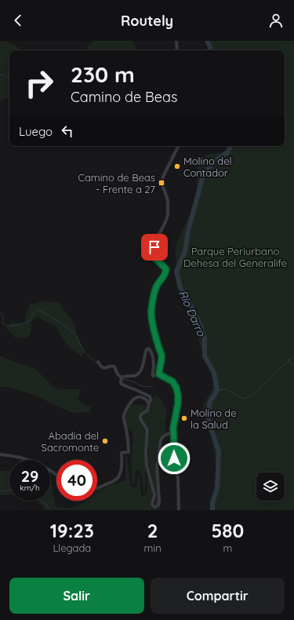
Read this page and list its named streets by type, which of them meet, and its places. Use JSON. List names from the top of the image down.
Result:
{
  "water": ["Río Darro"],
  "parks": ["Parque Periurbano Dehesa del Generalife"],
  "places": {
    "other": ["Molino del Contador", "Molino de la Salud", "Abadía del Sacromonte"],
    "transit": ["Camino de Beas - Frente a 27"]
  },
  "page": {
    "header": "Routely",
    "turn": ["230 m", "Camino de Beas"],
    "then": "Luego",
    "speed": "29 km/h",
    "limit": "40",
    "eta": [
      "19:23",
      "Llegada",
      "2",
      "min",
      "580",
      "m"
    ],
    "buttons": ["Salir", "Compartir"]
  }
}
